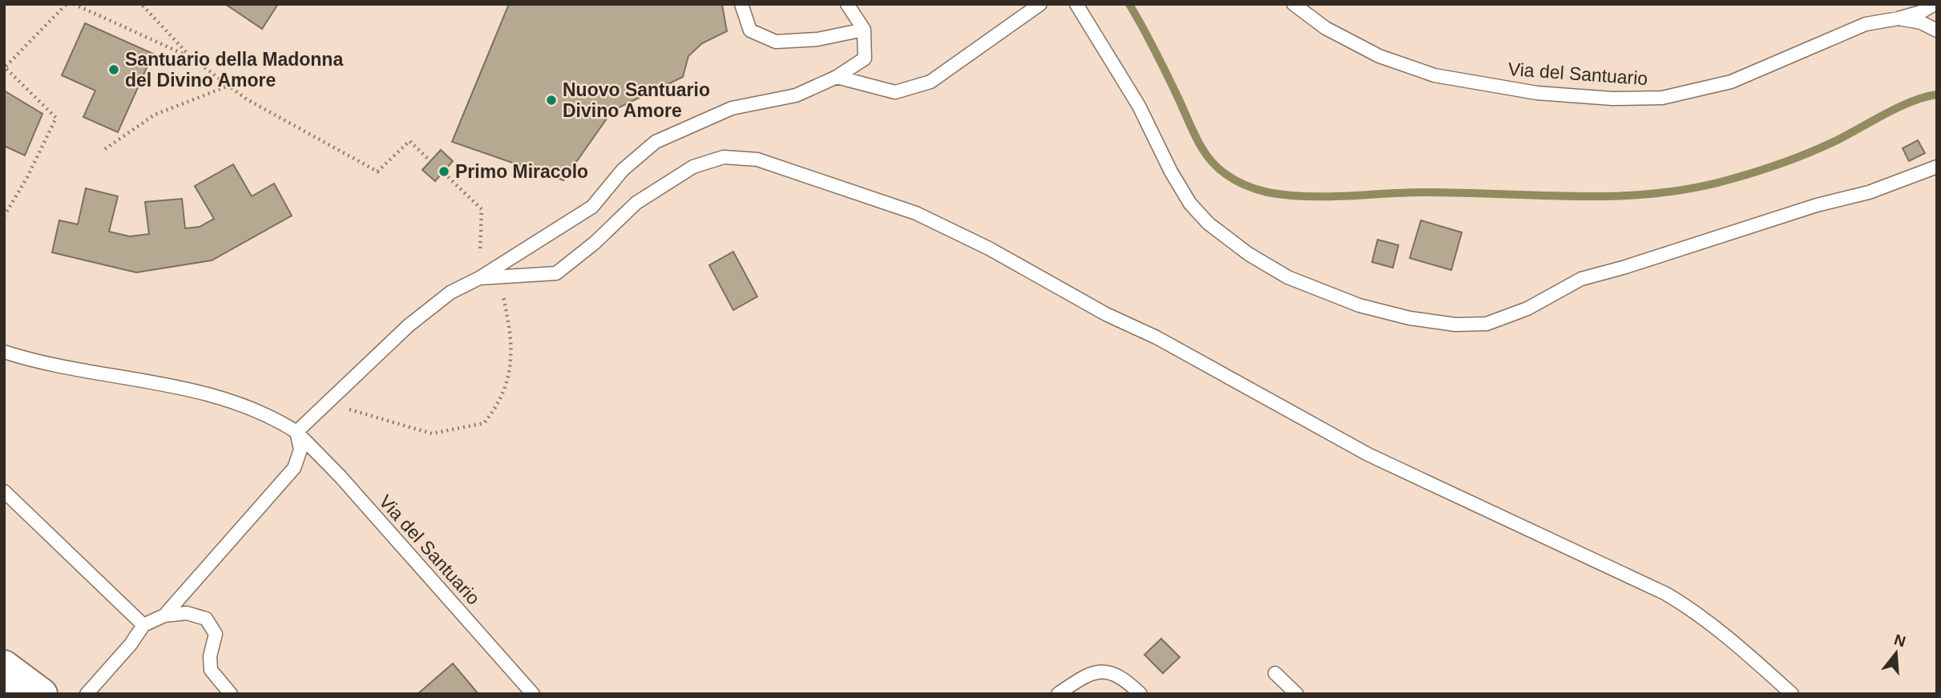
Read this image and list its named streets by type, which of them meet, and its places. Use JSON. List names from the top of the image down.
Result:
{
  "streets": {
    "lane": ["Via del Santuario"]
  },
  "places": ["Santuario della Madonna del Divino Amore", "Nuovo Santuario Divino Amore", "Primo Miracolo"],
  "north": "top"
}
